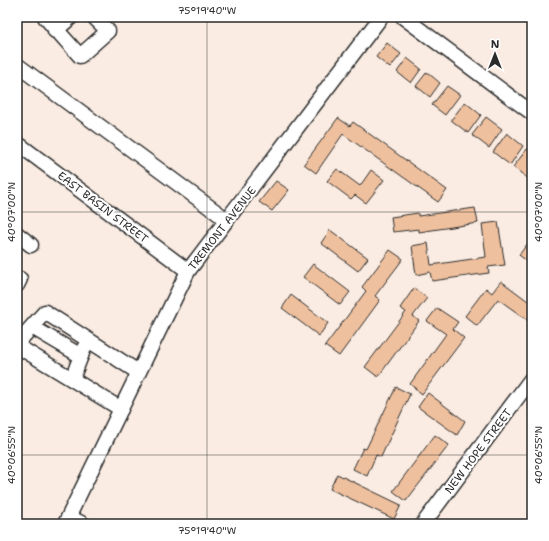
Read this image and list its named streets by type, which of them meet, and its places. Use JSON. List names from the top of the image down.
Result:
{
  "streets": {
    "street": ["EAST BASIN STREET", "TREMONT AVENUE", "NEW HOPE STREET"]
  },
  "crossings": [
    ["EAST BASIN STREET", "TREMONT AVENUE"]
  ],
  "north": "top",
  "coordinates": ["75°19'40\"W", "40°07'00\"N", "40°06'55\"N"]
}
